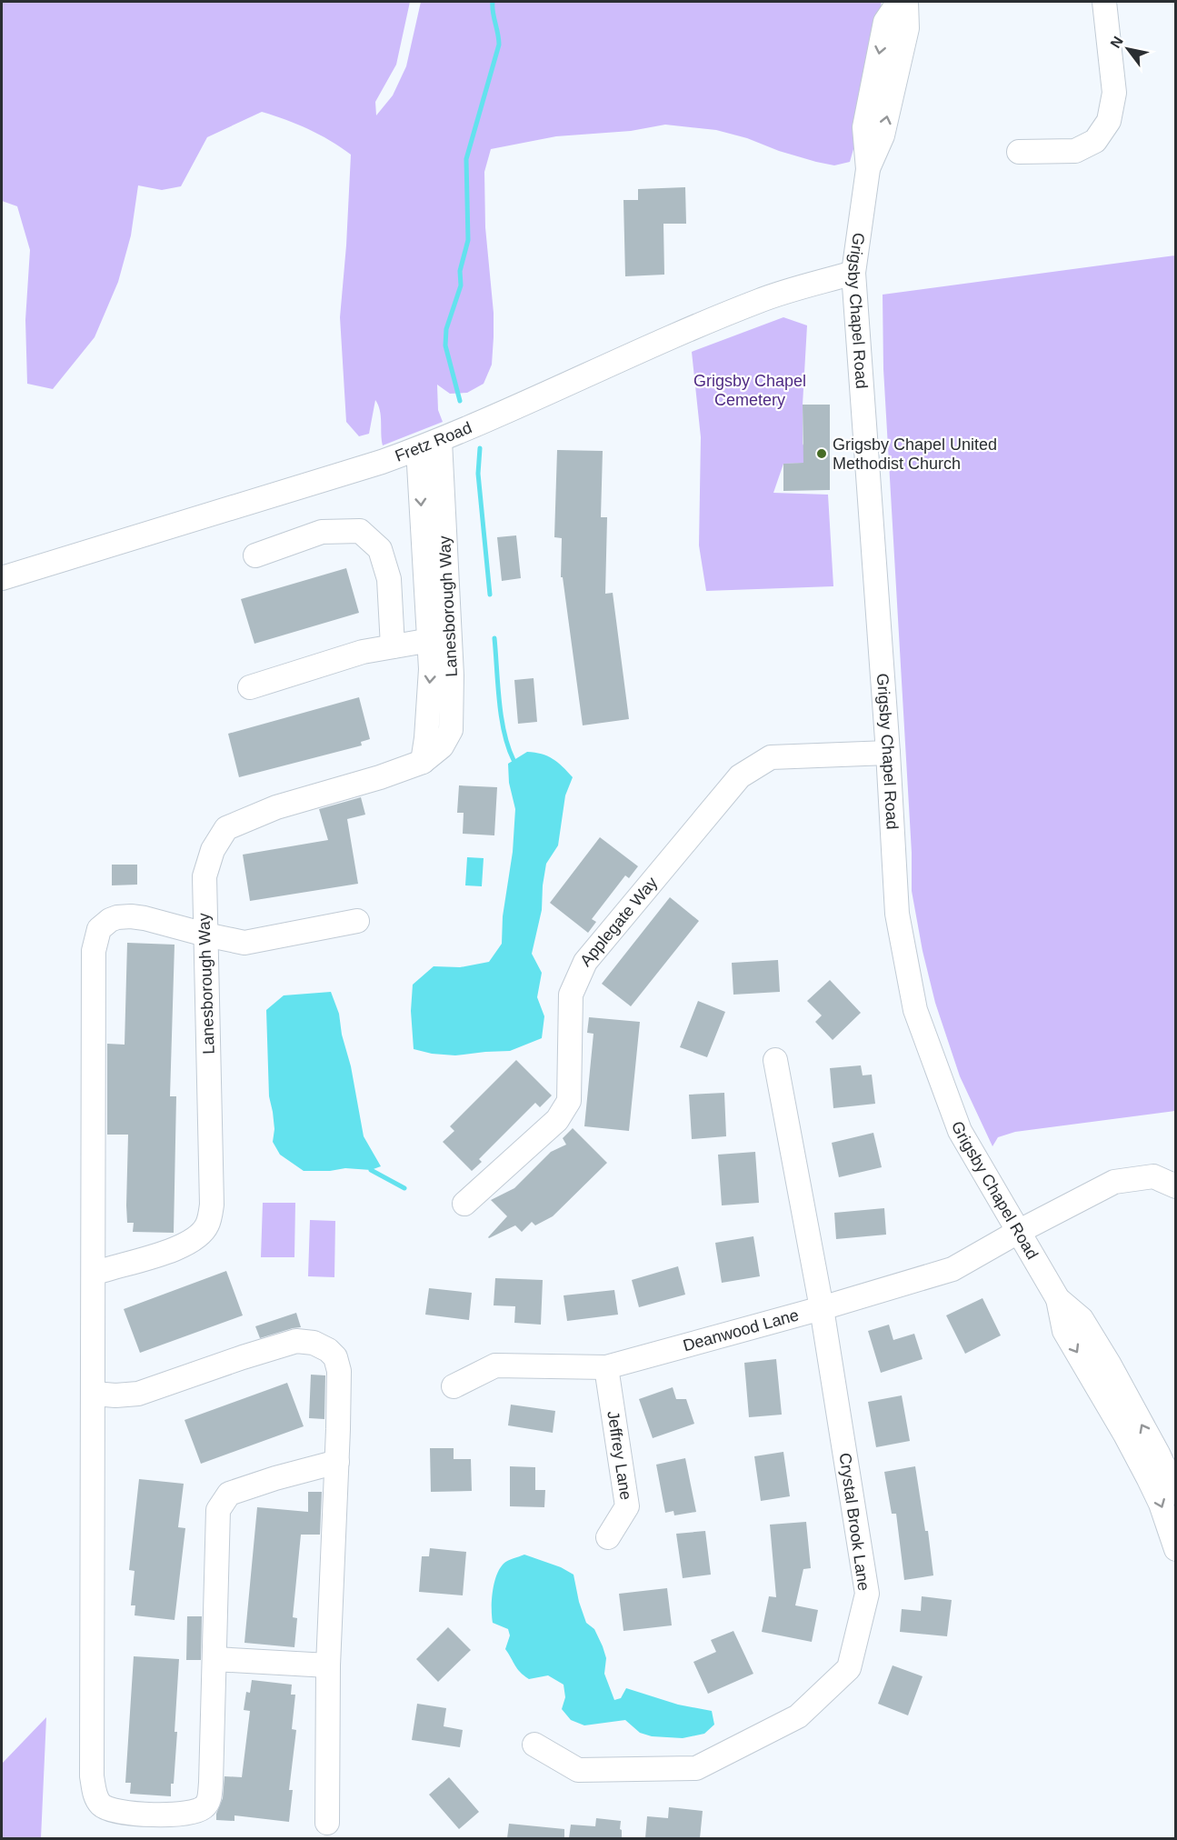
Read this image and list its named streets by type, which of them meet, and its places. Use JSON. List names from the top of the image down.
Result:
{
  "streets": {
    "street": [
      "Grigsby Chapel Road",
      "Fretz Road",
      "Lanesborough Way",
      "Applegate Way",
      "Deanwood Lane",
      "Jeffrey Lane",
      "Crystal Brook Lane"
    ]
  },
  "crossings": [
    ["Grigsby Chapel Road", "Fretz Road"],
    ["Grigsby Chapel Road", "Applegate Way"],
    ["Grigsby Chapel Road", "Deanwood Lane"],
    ["Fretz Road", "Lanesborough Way"],
    ["Deanwood Lane", "Jeffrey Lane"],
    ["Deanwood Lane", "Crystal Brook Lane"]
  ],
  "parks": ["Grigsby Chapel Cemetery"],
  "places": ["Grigsby Chapel United Methodist Church"],
  "north": "top left"
}
